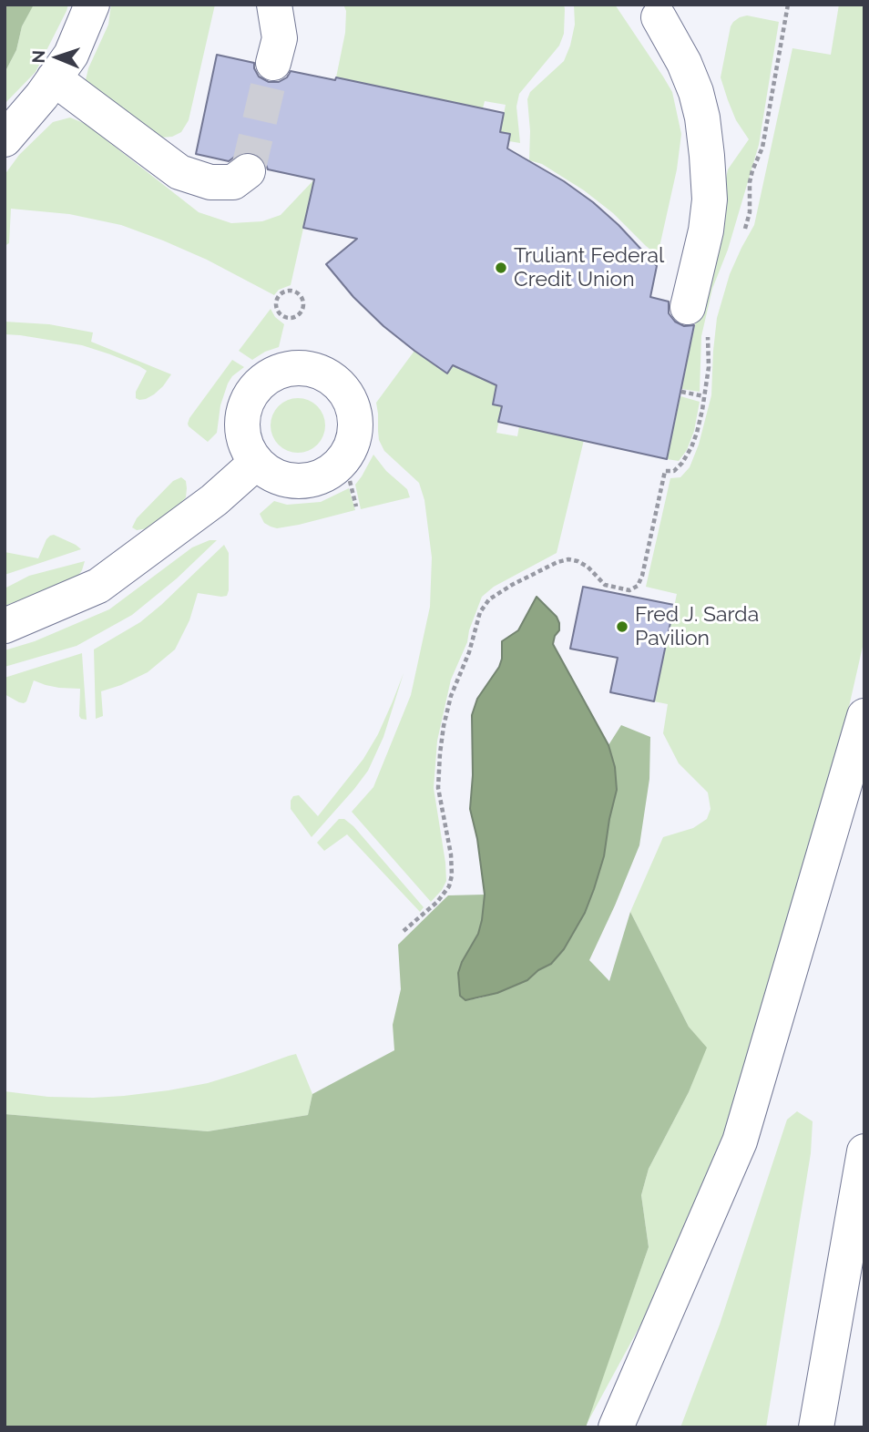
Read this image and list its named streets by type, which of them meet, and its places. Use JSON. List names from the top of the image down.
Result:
{
  "places": ["Truliant Federal Credit Union", "Fred J. Sarda Pavilion"],
  "north": "left"
}
